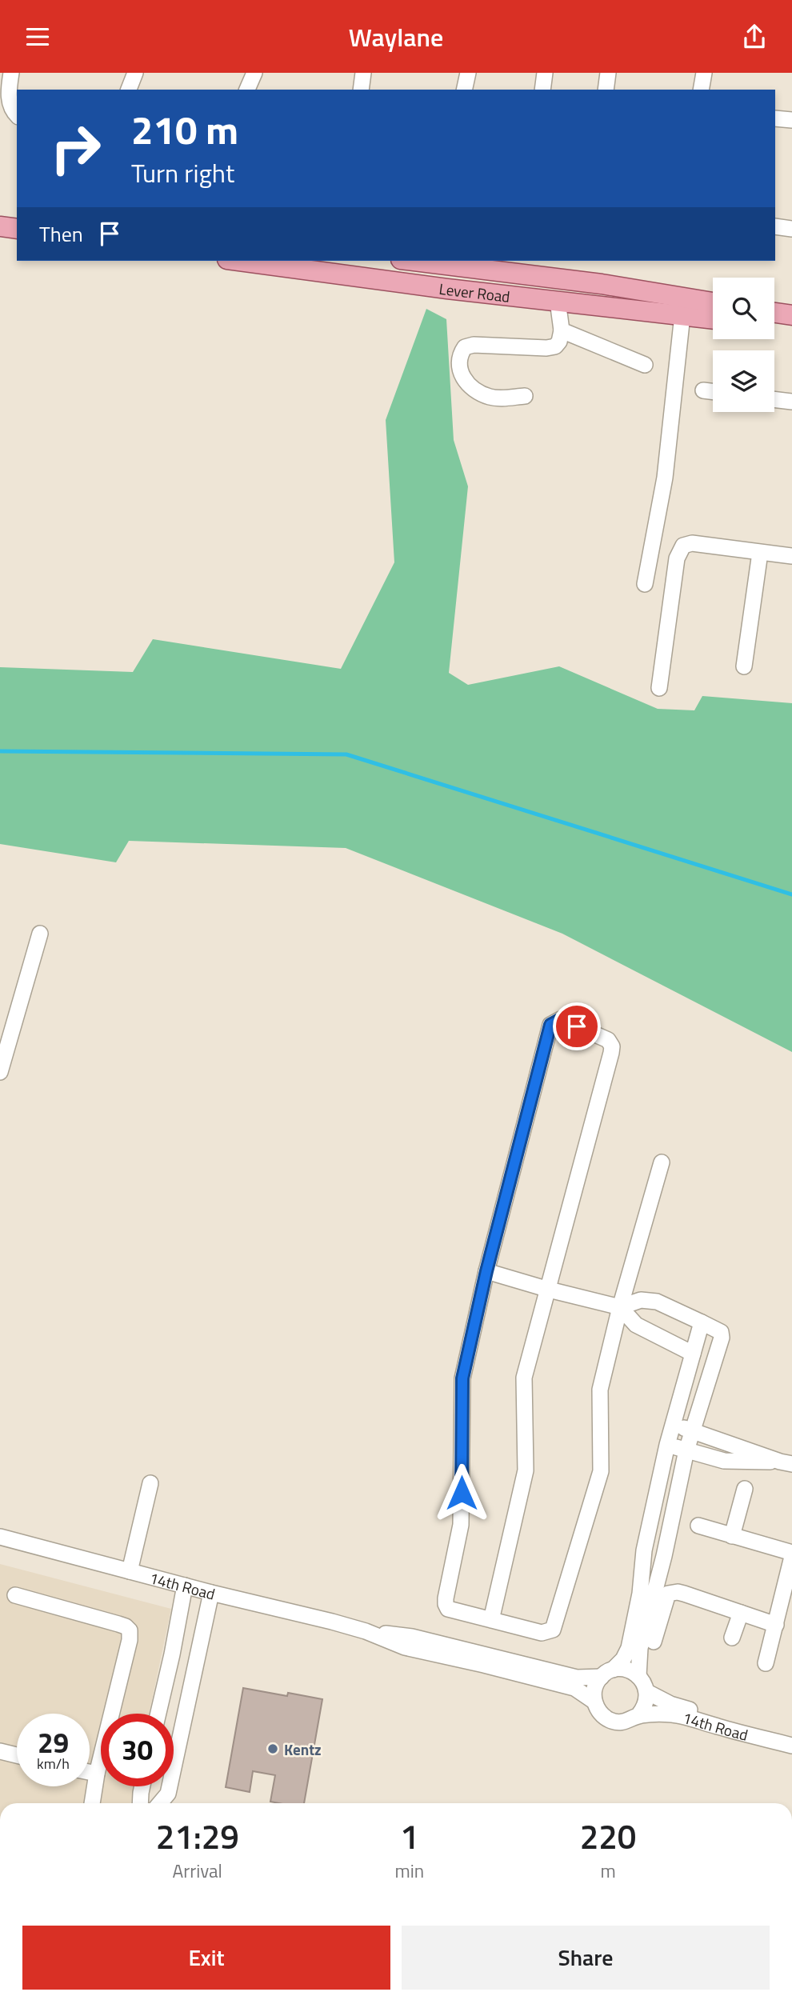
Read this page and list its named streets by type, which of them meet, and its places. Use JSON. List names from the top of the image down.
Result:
{
  "streets": {
    "main road": ["Lever Road"],
    "street": ["14th Road"]
  },
  "places": ["Kentz"],
  "page": {
    "header": "Waylane",
    "turn": ["210 m", "Turn right"],
    "then": "Then",
    "speed": "29 km/h",
    "limit": "30",
    "eta": [
      "21:29",
      "Arrival",
      "1",
      "min",
      "220",
      "m"
    ],
    "buttons": ["Exit", "Share"]
  }
}
